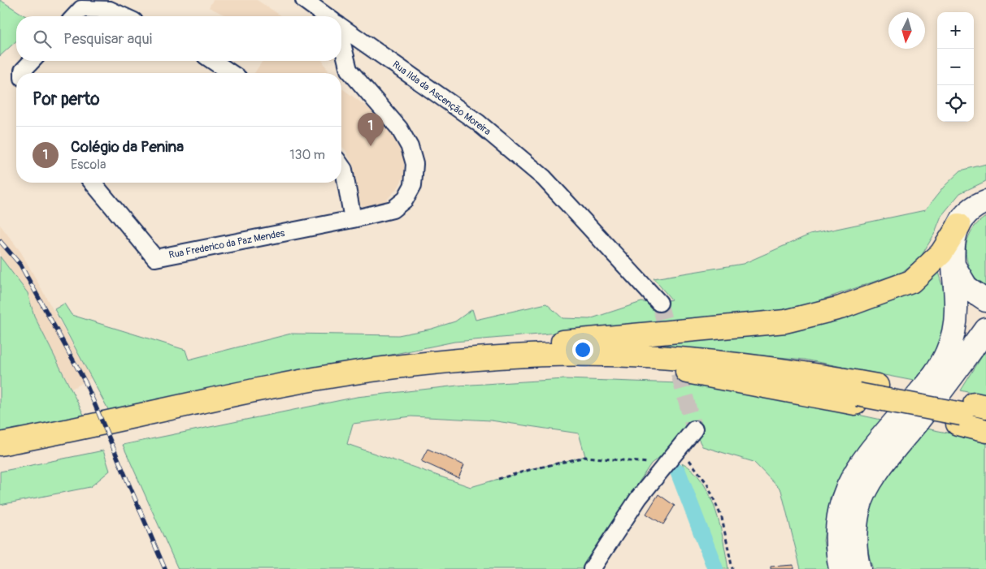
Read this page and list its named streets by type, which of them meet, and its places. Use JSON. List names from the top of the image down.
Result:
{
  "streets": {
    "street": ["Rua Ilda da Ascenção Moreira", "Rua Frederico da Paz Mendes"]
  },
  "north": "bottom",
  "page": {
    "map_buttons": ["+", "−"],
    "search": "Pesquisar aqui",
    "heading": "Por perto",
    "pins": "1",
    "list": [
      {
        "mark": "1",
        "name": "Colégio da Penina",
        "note": "Escola",
        "value": "130 m"
      }
    ]
  }
}
